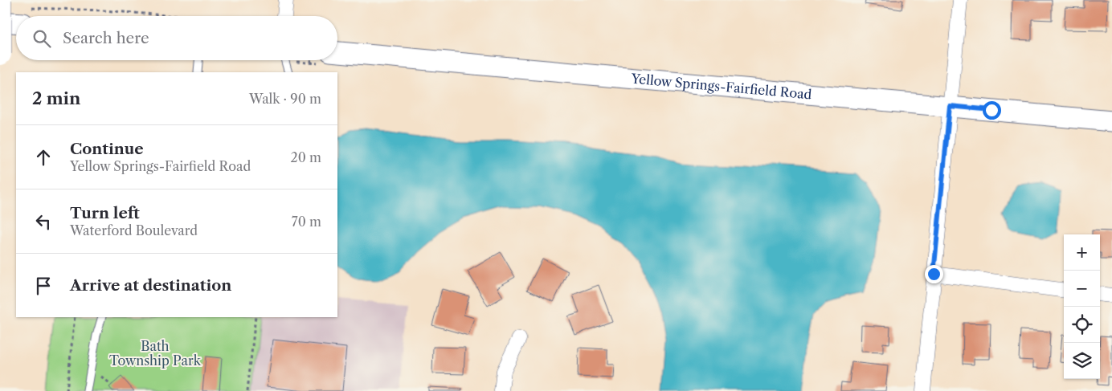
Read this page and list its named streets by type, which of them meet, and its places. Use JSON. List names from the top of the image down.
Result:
{
  "streets": {
    "main road": ["Yellow Springs-Fairfield Road"]
  },
  "parks": ["Bath Township Park"],
  "page": {
    "search": "Search here",
    "heading": ["2 min", "Walk · 90 m"],
    "list": [
      ["Continue", "Yellow Springs-Fairfield Road", "20 m"],
      ["Turn left", "Waterford Boulevard", "70 m"],
      "Arrive at destination"
    ],
    "map_buttons": ["+", "−"]
  }
}
